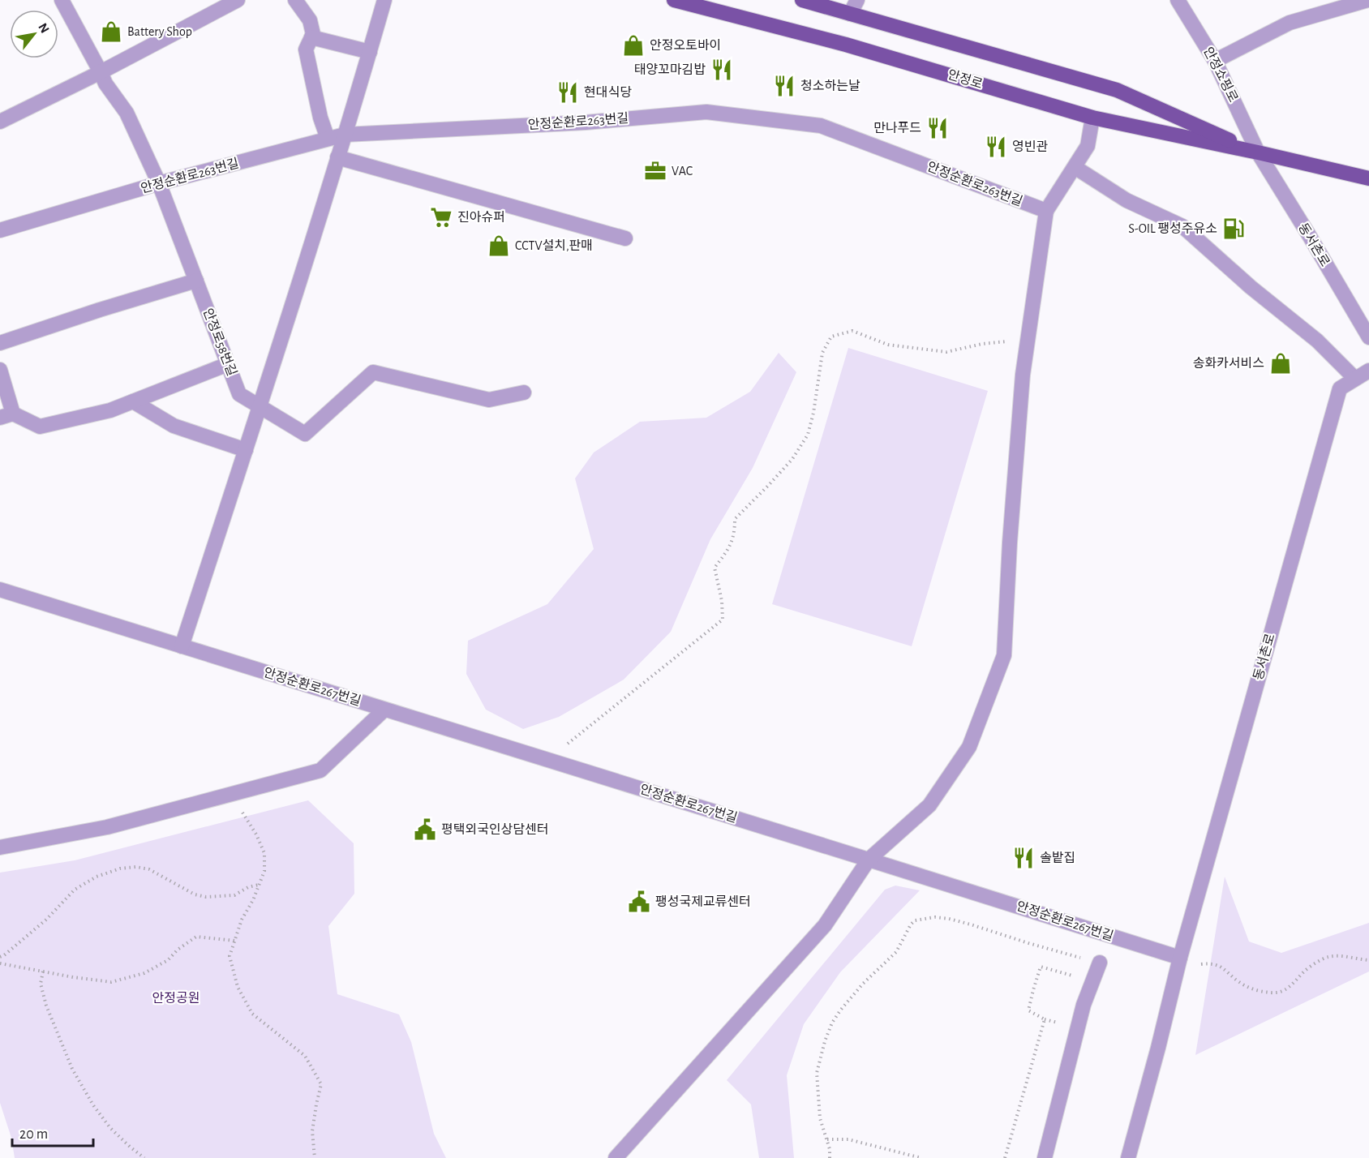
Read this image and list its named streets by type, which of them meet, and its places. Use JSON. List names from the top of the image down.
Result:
{
  "streets": {
    "main road": ["안정로"],
    "street": [
      "안정쇼핑로",
      "안정순환로263번길",
      "동서촌로",
      "안정로58번길",
      "안정순환로267번길"
    ]
  },
  "crossings": [
    ["안정쇼핑로", "안정로"],
    ["안정쇼핑로", "동서촌로"],
    ["안정로", "동서촌로"],
    ["안정순환로263번길", "안정로58번길"],
    ["동서촌로", "안정순환로267번길"]
  ],
  "parks": ["안정공원"],
  "places": {
    "shop": [
      "Battery Shop",
      "안정오토바이",
      "CCTV설치,판매",
      "송화카서비스"
    ],
    "restaurant": [
      "태양꼬마김밥",
      "청소하는날",
      "현대식당",
      "만나푸드",
      "영빈관",
      "솔밭집"
    ],
    "office": ["VAC"],
    "supermarket": ["진아슈퍼"],
    "fuel station": ["S-OIL 팽성주유소"],
    "public building": ["평택외국인상담센터", "팽성국제교류센터"]
  },
  "scale_bar": "20 m",
  "north": "top right"
}
